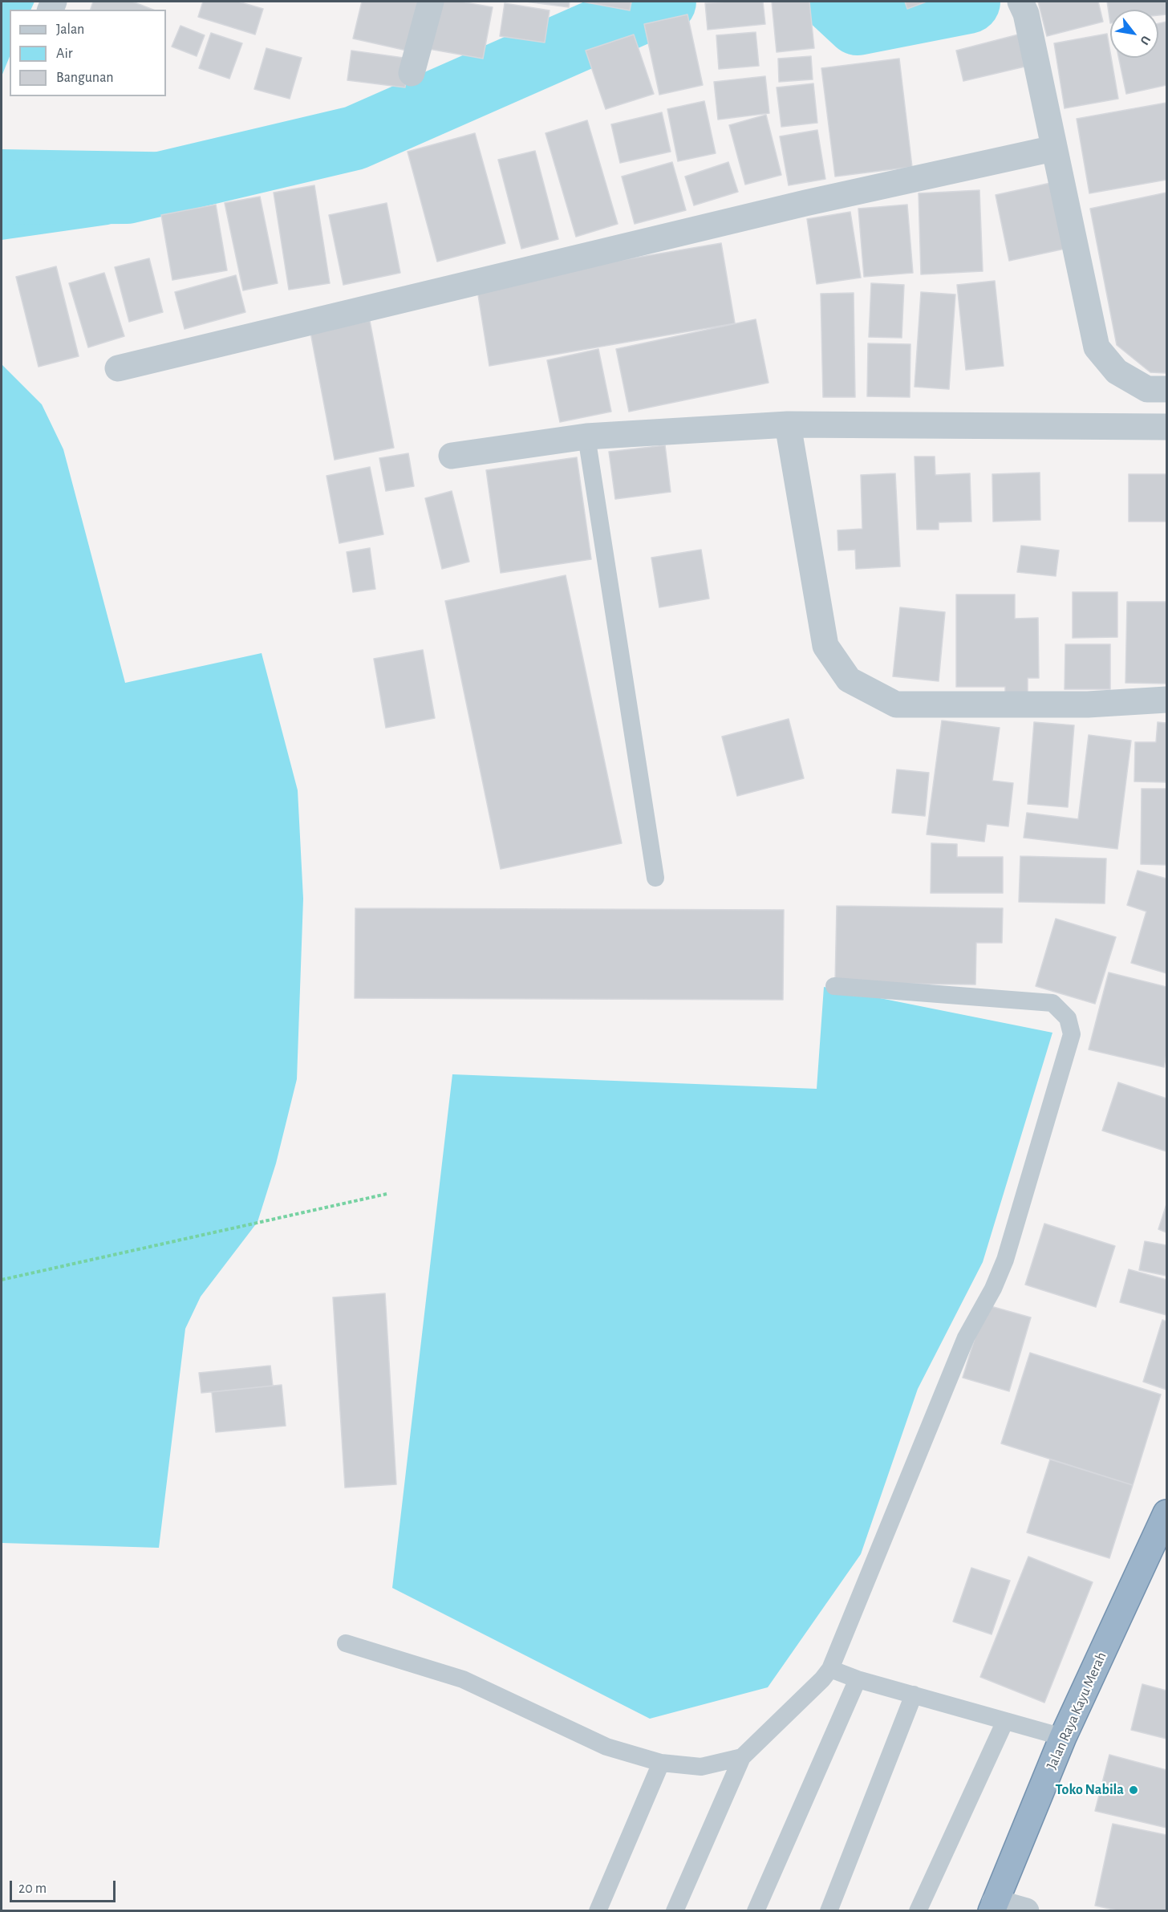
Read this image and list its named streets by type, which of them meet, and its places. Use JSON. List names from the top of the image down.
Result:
{
  "streets": {
    "highway": ["Jalan Raya Kayu Merah"]
  },
  "places": ["Toko Nabila"],
  "legend": ["Jalan", "Air", "Bangunan"],
  "scale_bar": "20 m",
  "north": "bottom right"
}
